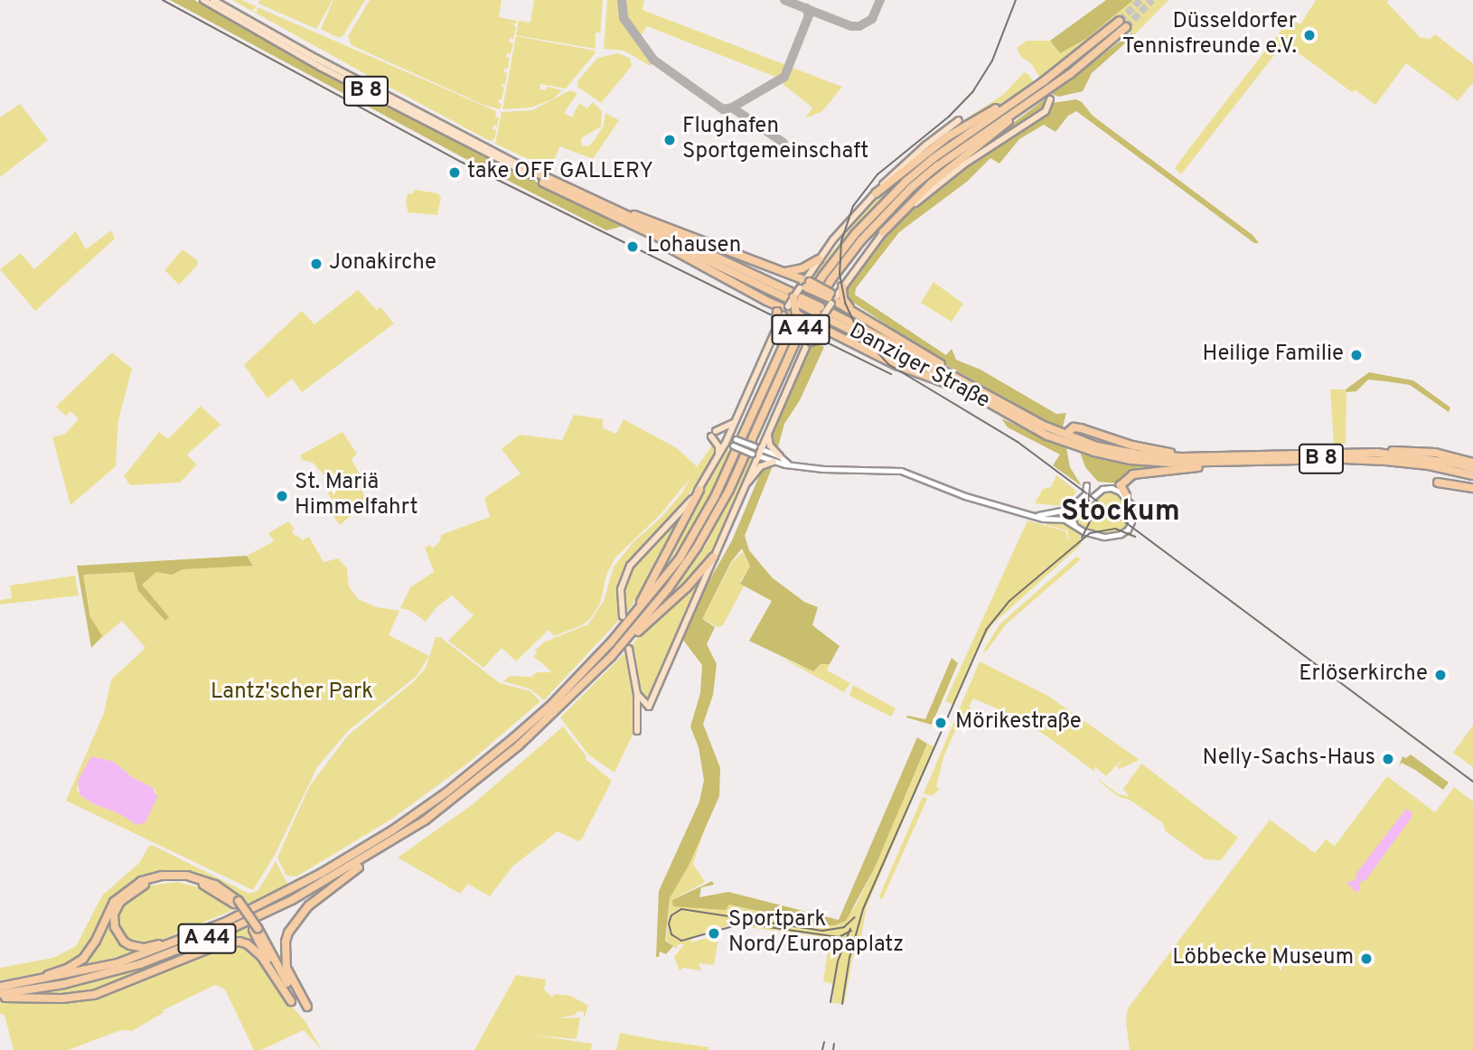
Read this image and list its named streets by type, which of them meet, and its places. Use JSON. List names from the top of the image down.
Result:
{
  "streets": {
    "highway": ["B 8", "A 44", "Danziger Straße"]
  },
  "districts": ["Stockum"],
  "parks": ["Lantz'scher Park"],
  "places": [
    "Düsseldorfer Tennisfreunde e.V.",
    "Flughafen Sportgemeinschaft",
    "take OFF GALLERY",
    "Lohausen",
    "Jonakirche",
    "Heilige Familie",
    "St. Mariä Himmelfahrt",
    "Erlöserkirche",
    "Mörikestraße",
    "Nelly-Sachs-Haus",
    "Sportpark Nord/Europaplatz",
    "Löbbecke Museum"
  ]
}
